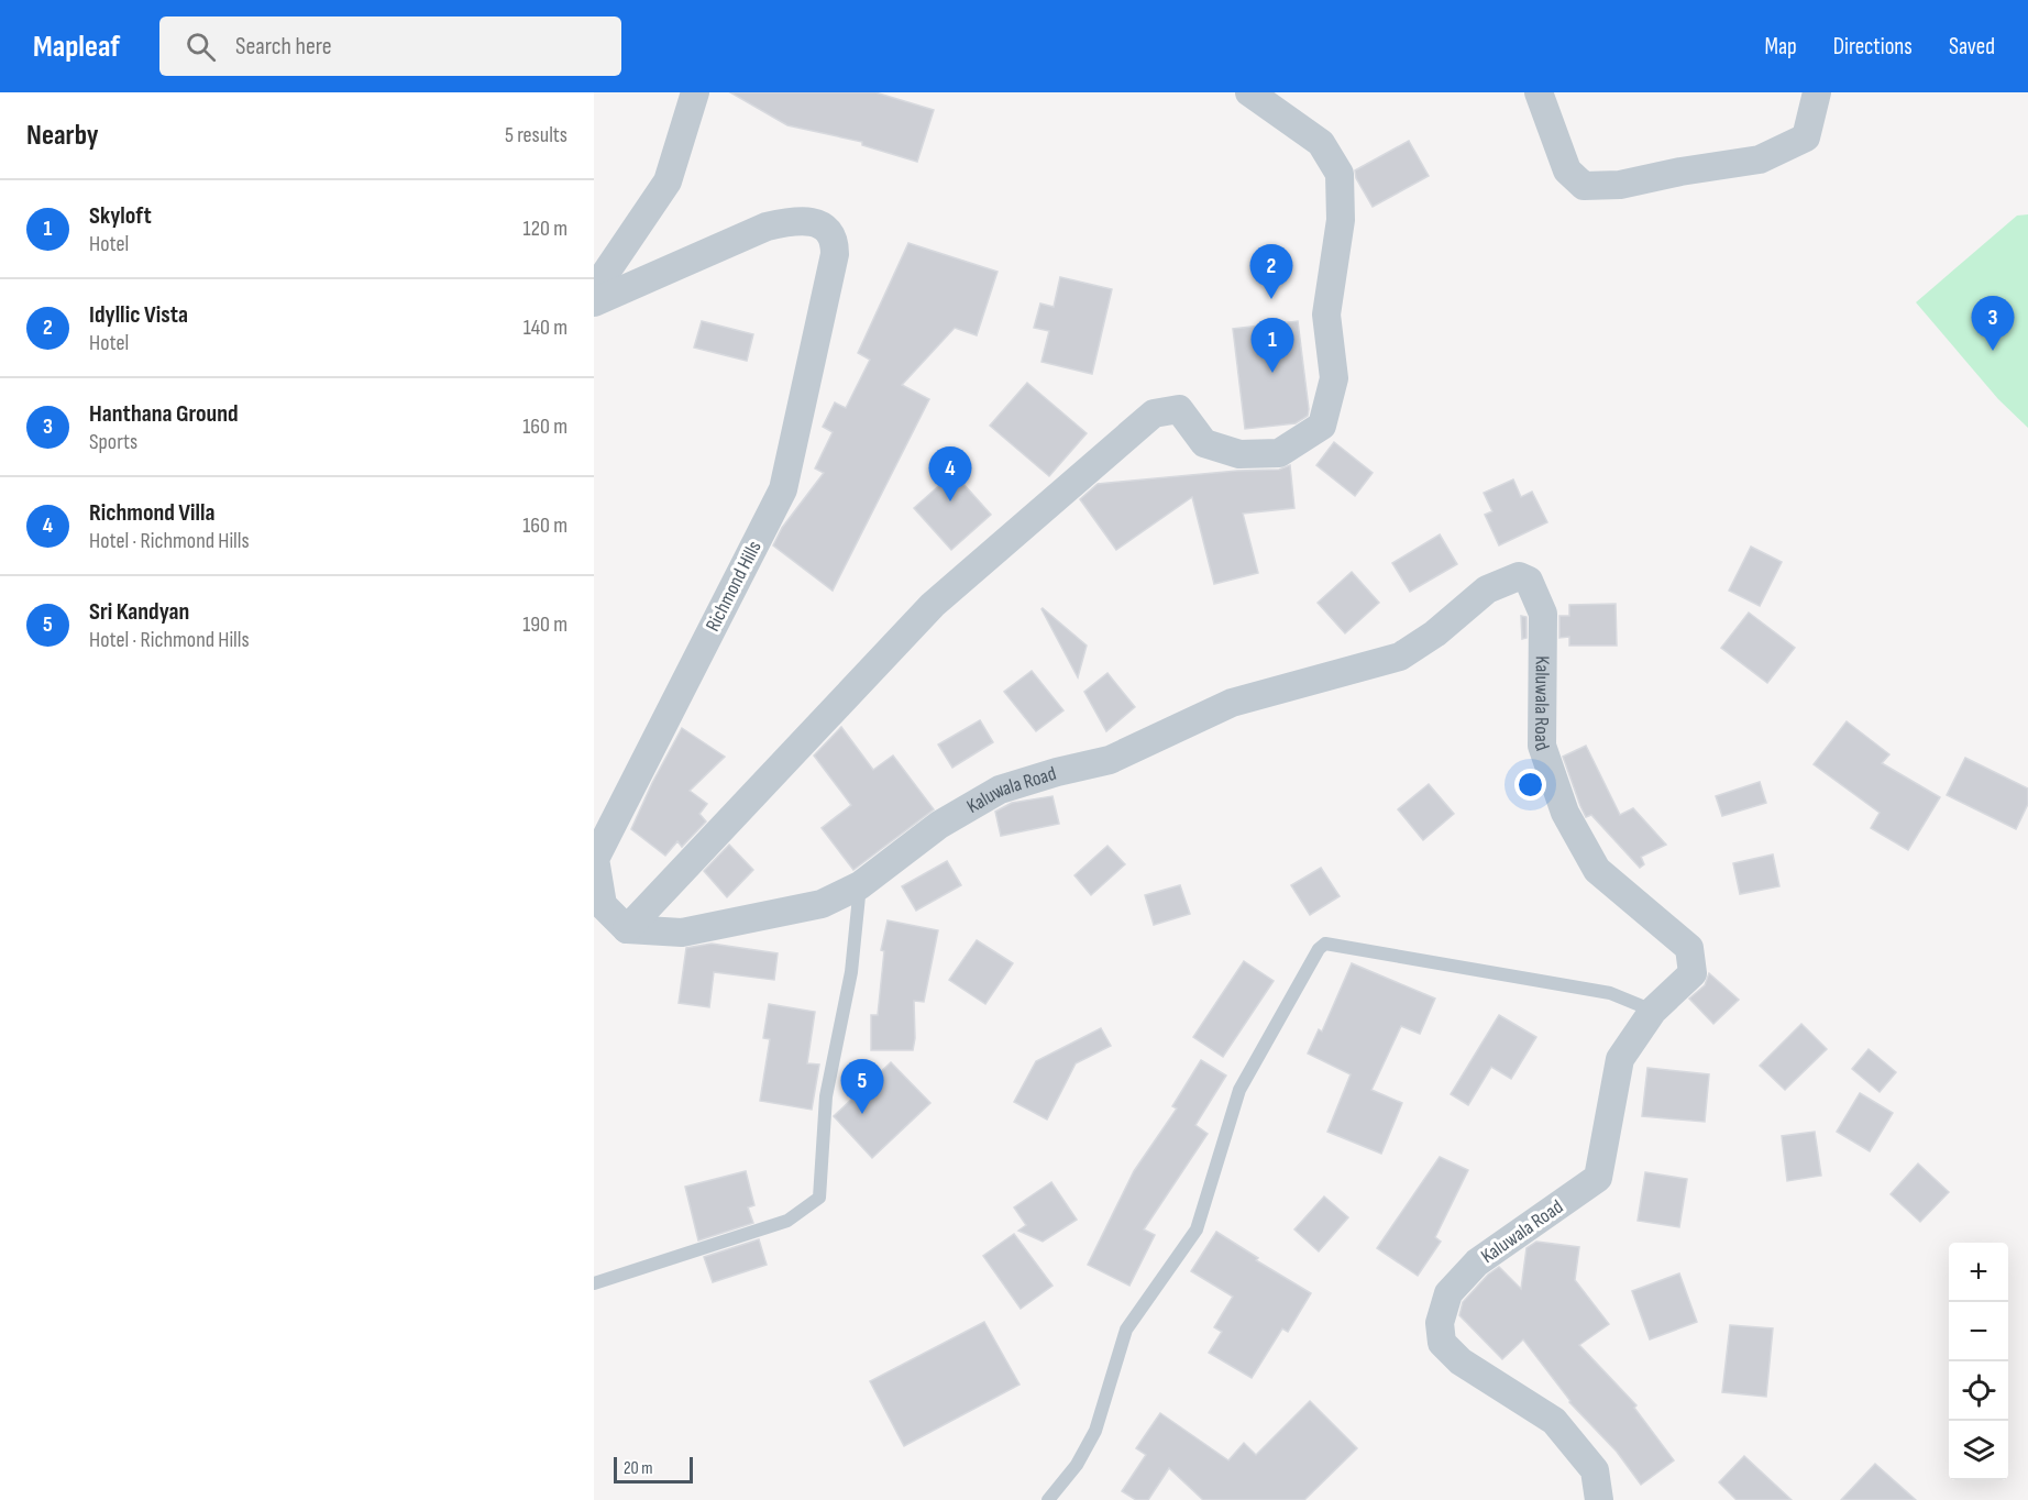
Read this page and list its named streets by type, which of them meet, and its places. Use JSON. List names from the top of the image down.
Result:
{
  "streets": {
    "street": ["Richmond Hills", "Kaluwala Road"]
  },
  "scale_bar": "20 m",
  "page": {
    "header": "Mapleaf",
    "search": "Search here",
    "nav": ["Map", "Directions", "Saved"],
    "heading": ["Nearby", "5 results"],
    "list": [
      {
        "mark": "1",
        "name": "Skyloft",
        "note": "Hotel",
        "value": "120 m"
      },
      {
        "mark": "2",
        "name": "Idyllic Vista",
        "note": "Hotel",
        "value": "140 m"
      },
      {
        "mark": "3",
        "name": "Hanthana Ground",
        "note": "Sports",
        "value": "160 m"
      },
      {
        "mark": "4",
        "name": "Richmond Villa",
        "note": "Hotel · Richmond Hills",
        "value": "160 m"
      },
      {
        "mark": "5",
        "name": "Sri Kandyan",
        "note": "Hotel · Richmond Hills",
        "value": "190 m"
      }
    ],
    "pins": [
      "2",
      "3",
      "1",
      "4",
      "5"
    ],
    "map_buttons": ["+", "−"],
    "scale": "20 m"
  }
}
